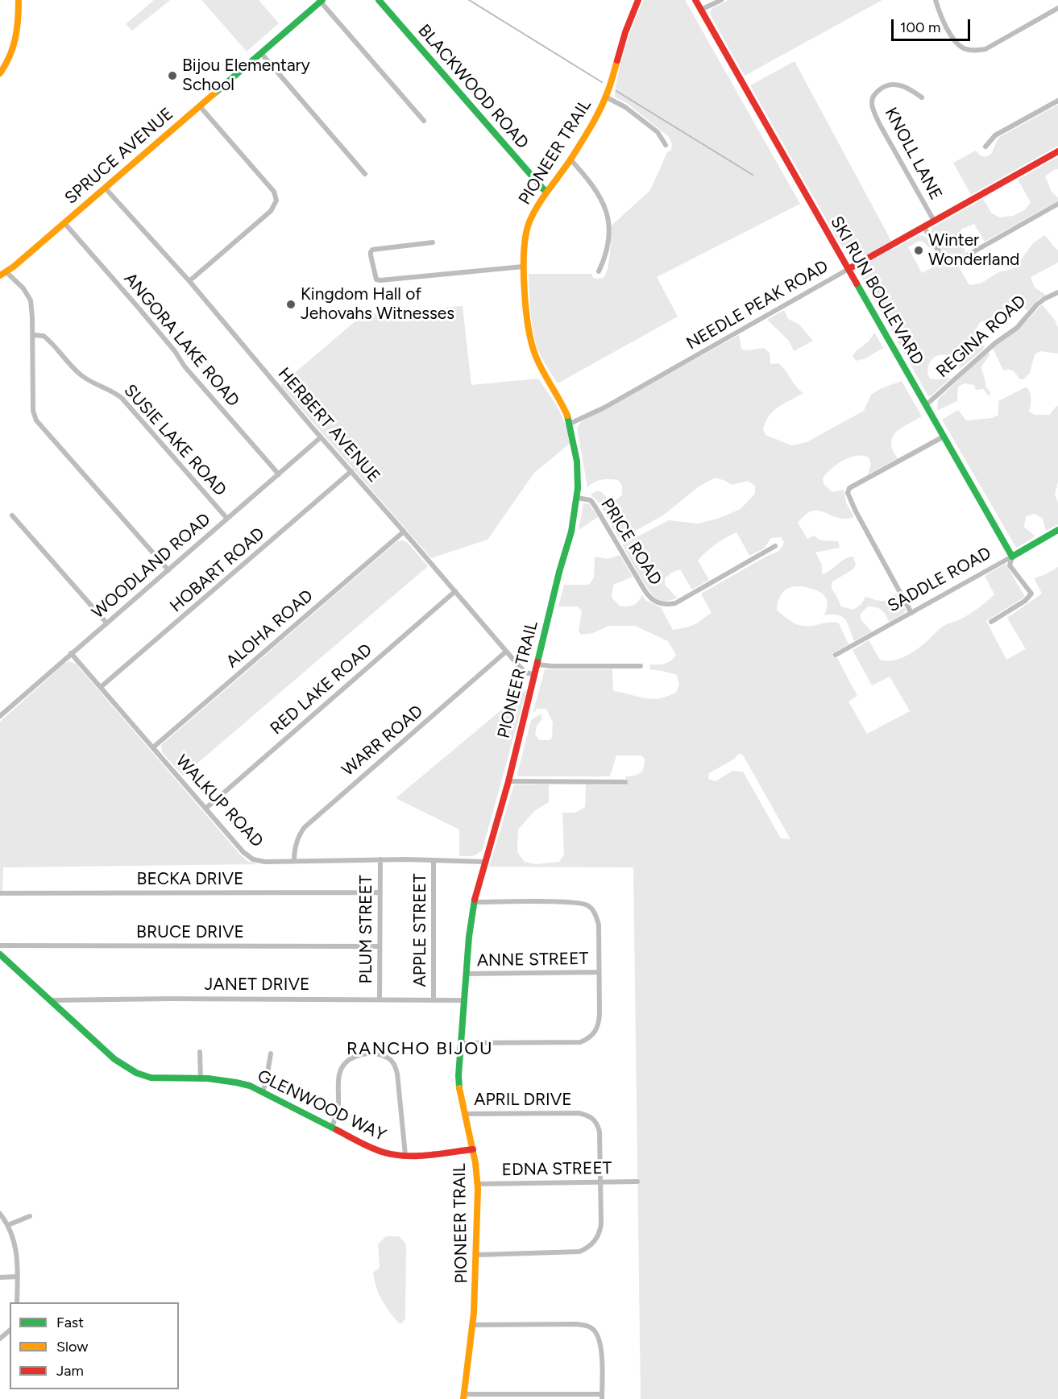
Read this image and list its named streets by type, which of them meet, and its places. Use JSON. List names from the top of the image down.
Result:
{
  "streets": {
    "street": [
      "BLACKWOOD ROAD",
      "PIONEER TRAIL",
      "KNOLL LANE",
      "SPRUCE AVENUE",
      "SKI RUN BOULEVARD",
      "NEEDLE PEAK ROAD",
      "REGINA ROAD",
      "ANGORA LAKE ROAD",
      "HERBERT AVENUE",
      "SUSIE LAKE ROAD",
      "PRICE ROAD",
      "WOODLAND ROAD",
      "HOBART ROAD",
      "SADDLE ROAD",
      "ALOHA ROAD",
      "RED LAKE ROAD",
      "WARR ROAD",
      "WALKUP ROAD",
      "BECKA DRIVE",
      "PLUM STREET",
      "APPLE STREET",
      "BRUCE DRIVE",
      "ANNE STREET",
      "JANET DRIVE",
      "APRIL DRIVE",
      "GLENWOOD WAY",
      "EDNA STREET"
    ]
  },
  "crossings": [
    ["BLACKWOOD ROAD", "PIONEER TRAIL"],
    ["PIONEER TRAIL", "NEEDLE PEAK ROAD"],
    ["PIONEER TRAIL", "HERBERT AVENUE"],
    ["PIONEER TRAIL", "PRICE ROAD"],
    ["PIONEER TRAIL", "WALKUP ROAD"],
    ["PIONEER TRAIL", "ANNE STREET"],
    ["PIONEER TRAIL", "JANET DRIVE"],
    ["PIONEER TRAIL", "APRIL DRIVE"],
    ["PIONEER TRAIL", "GLENWOOD WAY"],
    ["PIONEER TRAIL", "EDNA STREET"],
    ["KNOLL LANE", "NEEDLE PEAK ROAD"],
    ["SPRUCE AVENUE", "ANGORA LAKE ROAD"],
    ["SPRUCE AVENUE", "HERBERT AVENUE"],
    ["SKI RUN BOULEVARD", "NEEDLE PEAK ROAD"],
    ["SKI RUN BOULEVARD", "REGINA ROAD"],
    ["SKI RUN BOULEVARD", "SADDLE ROAD"],
    ["ANGORA LAKE ROAD", "WOODLAND ROAD"],
    ["HERBERT AVENUE", "WOODLAND ROAD"],
    ["HERBERT AVENUE", "HOBART ROAD"],
    ["HERBERT AVENUE", "ALOHA ROAD"],
    ["HERBERT AVENUE", "RED LAKE ROAD"],
    ["HERBERT AVENUE", "WARR ROAD"],
    ["SUSIE LAKE ROAD", "WOODLAND ROAD"],
    ["WOODLAND ROAD", "WALKUP ROAD"],
    ["HOBART ROAD", "WALKUP ROAD"],
    ["ALOHA ROAD", "WALKUP ROAD"],
    ["RED LAKE ROAD", "WALKUP ROAD"],
    ["WARR ROAD", "WALKUP ROAD"],
    ["WALKUP ROAD", "PLUM STREET"],
    ["WALKUP ROAD", "APPLE STREET"],
    ["BECKA DRIVE", "PLUM STREET"],
    ["PLUM STREET", "BRUCE DRIVE"],
    ["PLUM STREET", "JANET DRIVE"],
    ["APPLE STREET", "JANET DRIVE"],
    ["JANET DRIVE", "GLENWOOD WAY"],
    ["APRIL DRIVE", "EDNA STREET"]
  ],
  "districts": ["RANCHO BIJOU"],
  "places": ["Bijou Elementary School", "Winter Wonderland", "Kingdom Hall of Jehovahs Witnesses"],
  "legend": ["Fast", "Slow", "Jam"],
  "scale_bar": "100 m"
}
